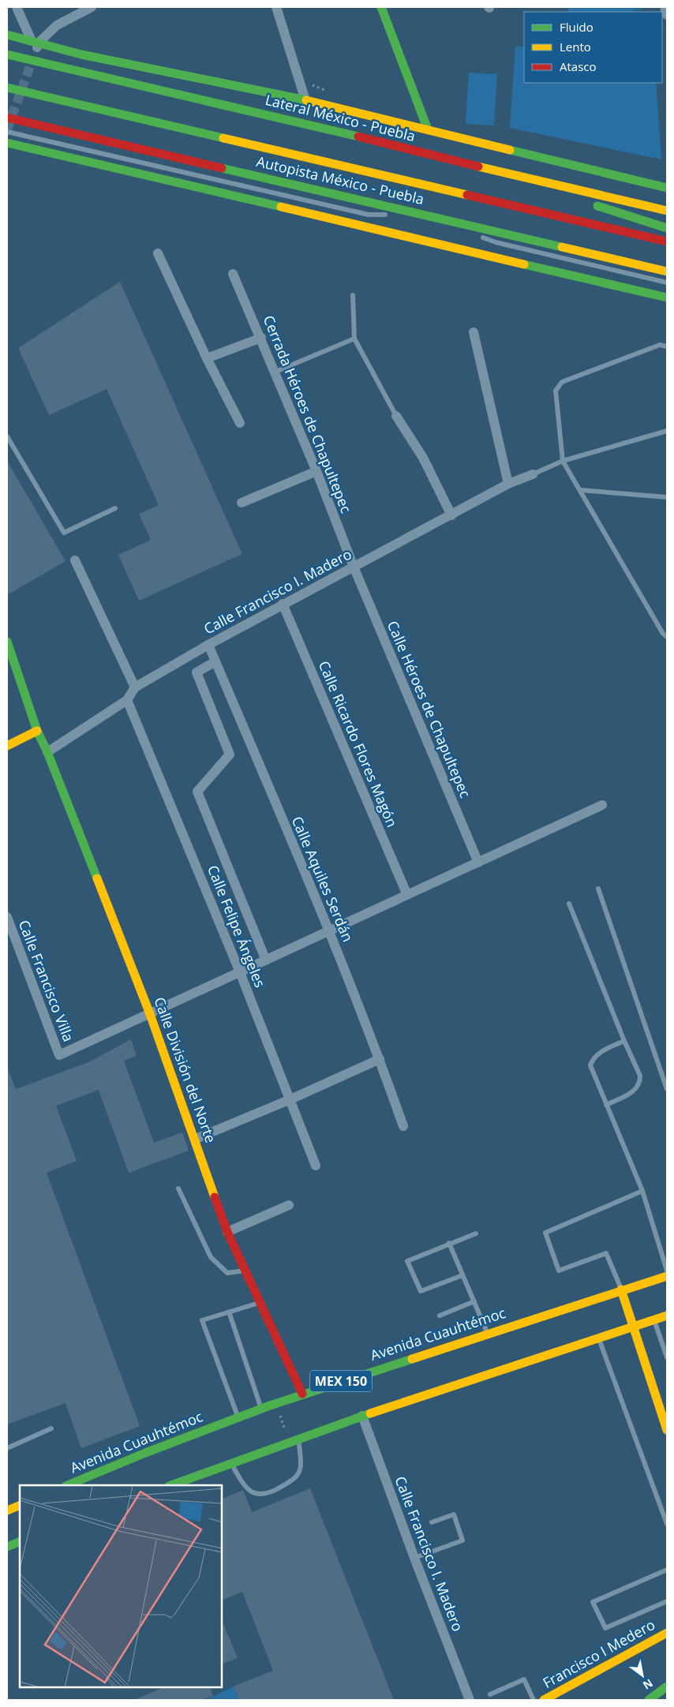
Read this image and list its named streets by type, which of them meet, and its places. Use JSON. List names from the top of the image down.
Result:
{
  "streets": {
    "main road": [
      "Lateral México - Puebla",
      "Autopista México - Puebla",
      "Calle División del Norte",
      "Avenida Cuauhtémoc",
      "MEX 150",
      "Francisco I Medero"
    ],
    "street": [
      "Cerrada Héroes de Chapultepec",
      "Calle Francisco I. Madero",
      "Calle Héroes de Chapultepec",
      "Calle Ricardo Flores Magón",
      "Calle Aquiles Serdán",
      "Calle Felipe Ángeles",
      "Calle Francisco Villa"
    ]
  },
  "crossings": [
    ["Cerrada Héroes de Chapultepec", "Calle Francisco I. Madero"],
    ["Cerrada Héroes de Chapultepec", "Calle Héroes de Chapultepec"],
    ["Calle Francisco I. Madero", "Calle Héroes de Chapultepec"],
    ["Calle Francisco I. Madero", "Calle Ricardo Flores Magón"],
    ["Calle Francisco I. Madero", "Calle Aquiles Serdán"],
    ["Calle Francisco I. Madero", "Calle Felipe Ángeles"],
    ["Calle Francisco I. Madero", "Calle División del Norte"],
    ["Calle Francisco I. Madero", "MEX 150"],
    ["Calle Francisco Villa", "Calle División del Norte"],
    ["Calle División del Norte", "Avenida Cuauhtémoc"]
  ],
  "legend": ["Fluido", "Lento", "Atasco"],
  "north": "bottom right"
}
